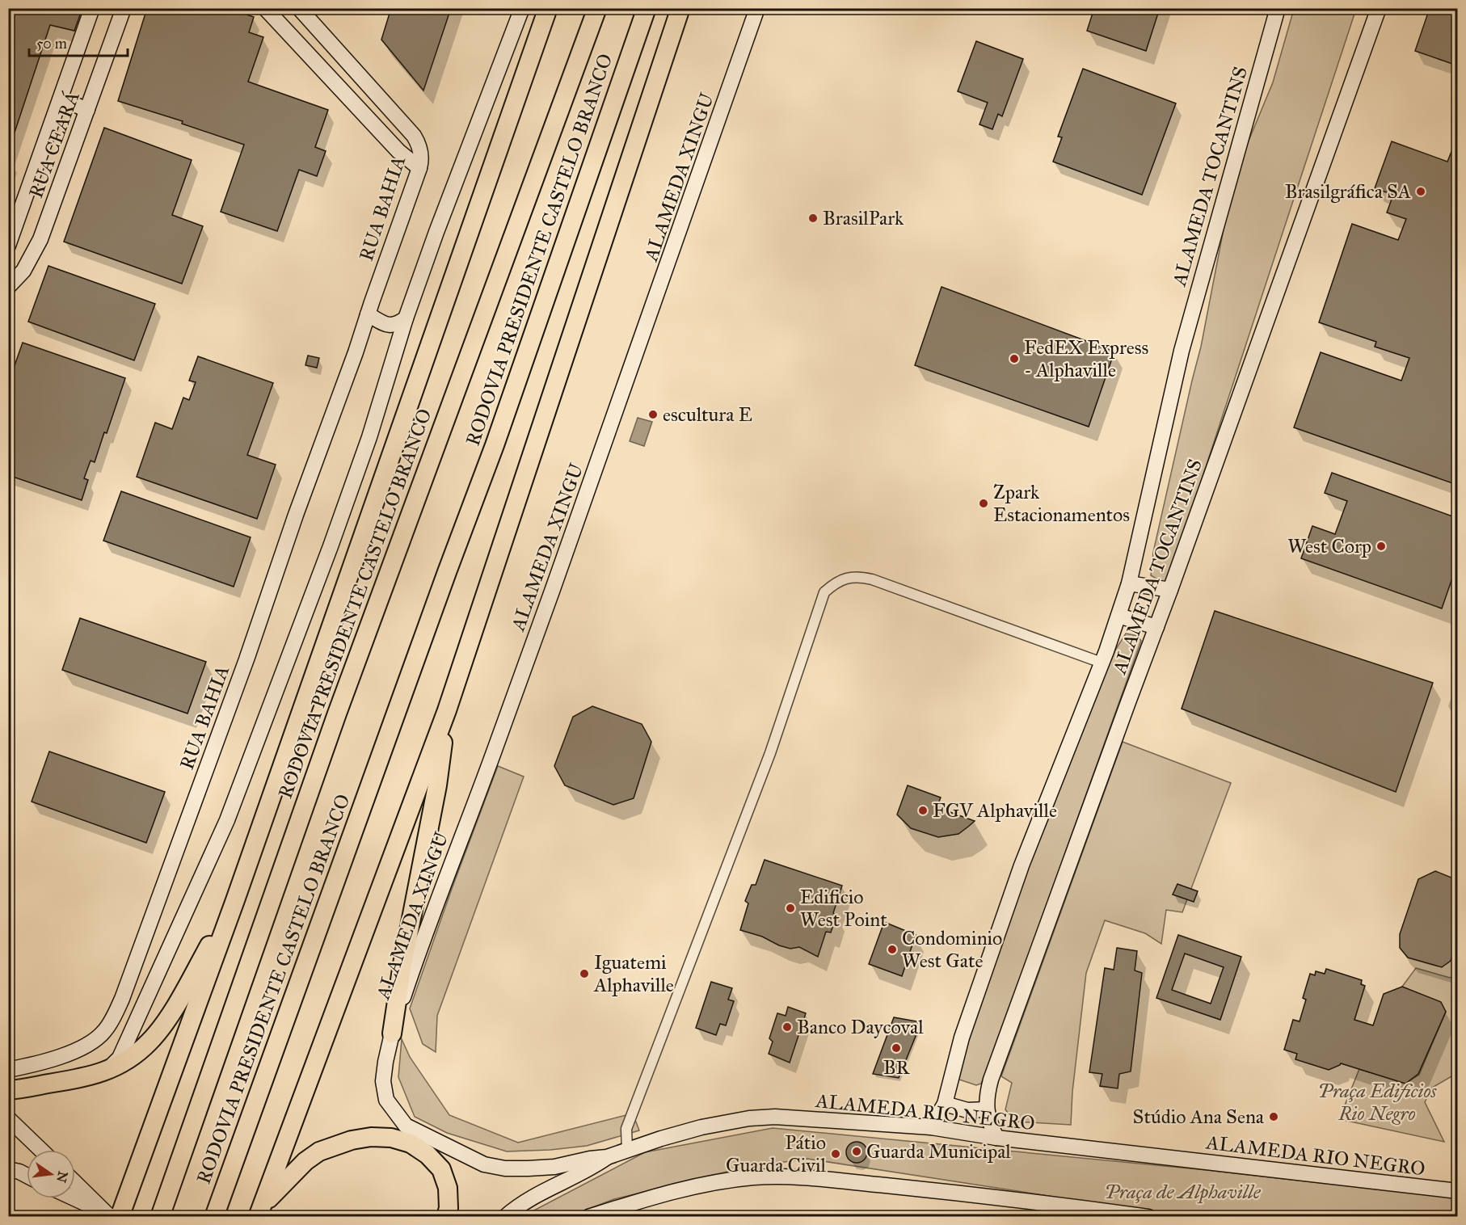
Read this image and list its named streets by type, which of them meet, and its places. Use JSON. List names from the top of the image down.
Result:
{
  "streets": {
    "highway": ["RODOVIA PRESIDENTE CASTELO BRANCO"],
    "main road": [
      "RUA CEARÁ",
      "ALAMEDA TOCANTINS",
      "ALAMEDA XINGU",
      "RUA BAHIA",
      "ALAMEDA RIO NEGRO"
    ]
  },
  "crossings": [
    ["ALAMEDA TOCANTINS", "ALAMEDA RIO NEGRO"],
    ["ALAMEDA XINGU", "ALAMEDA RIO NEGRO"]
  ],
  "parks": ["Praça Edificios Rio Negro", "Praça de Alphaville"],
  "places": [
    "Brasilgráfica SA",
    "BrasilPark",
    "FedEX Express - Alphaville",
    "escultura E",
    "Zpark Estacionamentos",
    "West Corp",
    "FGV Alphaville",
    "Edificio West Point",
    "Condominio West Gate",
    "Iguatemi Alphaville",
    "Banco Daycoval",
    "BR",
    "Stúdio Ana Sena",
    "Guarda Municipal",
    "Pátio Guarda Civil"
  ],
  "scale_bar": "50 m",
  "north": "right"
}
